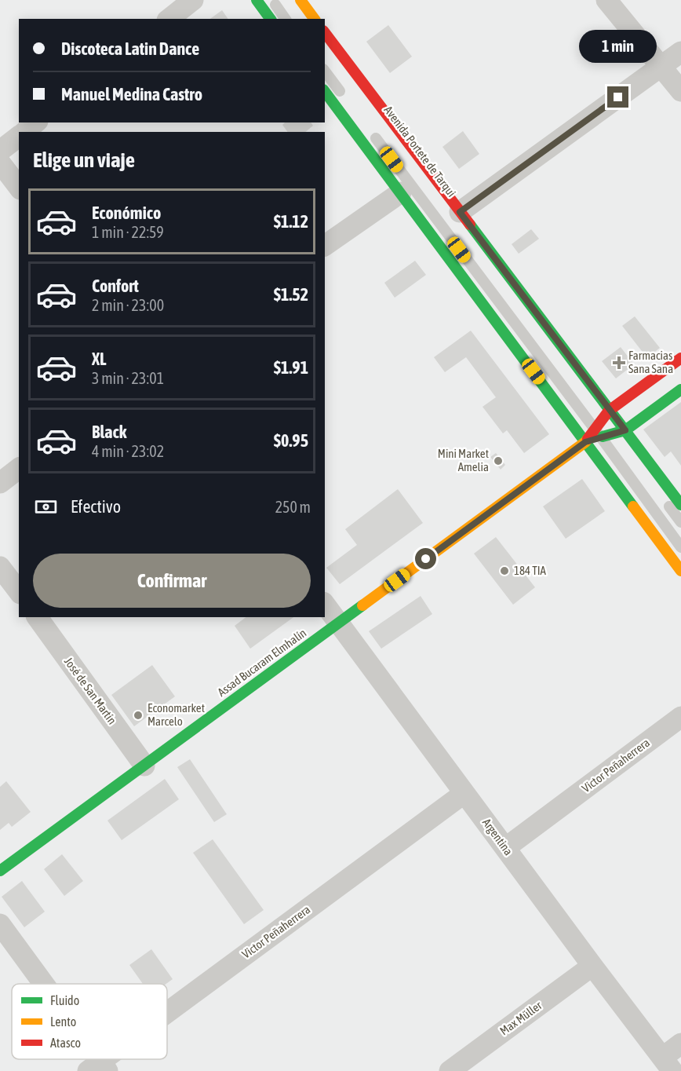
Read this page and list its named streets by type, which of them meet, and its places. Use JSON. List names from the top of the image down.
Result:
{
  "streets": {
    "main road": ["Avenida Portete de Tarqui", "Assad Bucaram Elmhalín"],
    "street": [
      "José de San Martín",
      "Victor Peñaherrera",
      "Argentina",
      "Max Müller"
    ]
  },
  "crossings": [
    ["Avenida Portete de Tarqui", "Assad Bucaram Elmhalín"],
    ["Assad Bucaram Elmhalín", "José de San Martín"],
    ["Assad Bucaram Elmhalín", "Argentina"],
    ["Victor Peñaherrera", "Argentina"],
    ["Argentina", "Max Müller"]
  ],
  "places": {
    "health": ["Farmacias Sana Sana"],
    "other": ["Mini Market Amelia", "184 TIA", "Economarket Marcelo"]
  },
  "legend": ["Fluido", "Lento", "Atasco"],
  "page": {
    "banner": ["Discoteca Latin Dance", "Manuel Medina Castro"],
    "bubble": "1 min",
    "heading": "Elige un viaje",
    "list": [
      {
        "name": "Económico",
        "note": "1 min · 22:59",
        "value": "$1.12"
      },
      {
        "name": "Confort",
        "note": "2 min · 23:00",
        "value": "$1.52"
      },
      {
        "name": "XL",
        "note": "3 min · 23:01",
        "value": "$1.91"
      },
      {
        "name": "Black",
        "note": "4 min · 23:02",
        "value": "$0.95"
      }
    ],
    "pay": ["Efectivo", "250 m"],
    "buttons": "Confirmar"
  }
}
